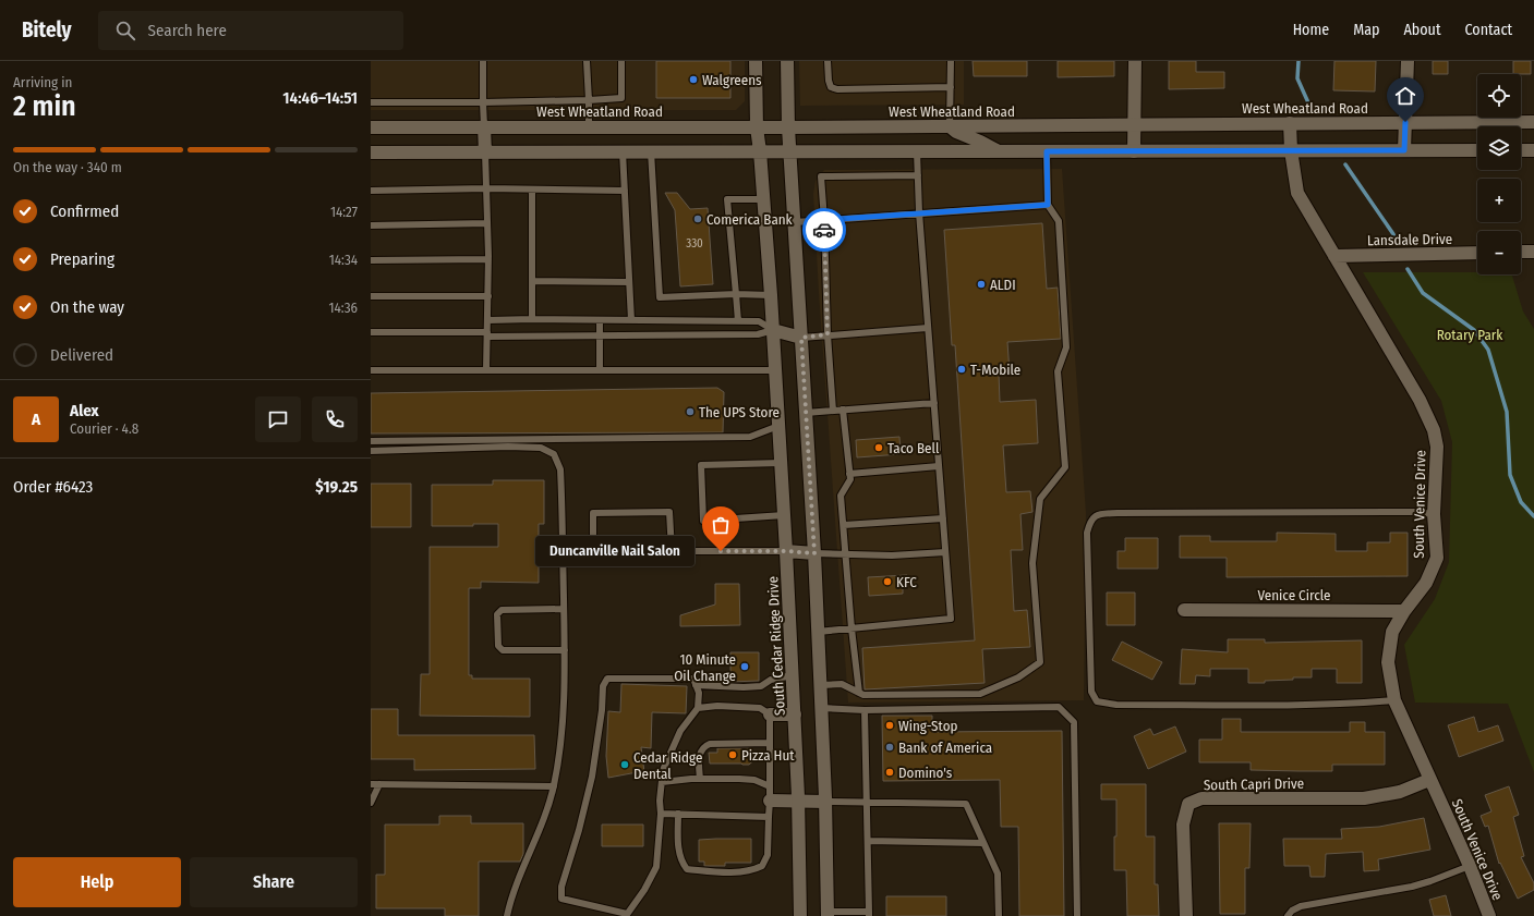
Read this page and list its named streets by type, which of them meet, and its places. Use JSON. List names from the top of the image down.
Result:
{
  "streets": {
    "main road": [
      "West Wheatland Road",
      "Lansdale Drive",
      "South Venice Drive",
      "Venice Circle",
      "South Cedar Ridge Drive",
      "South Capri Drive"
    ]
  },
  "crossings": [
    ["West Wheatland Road", "South Venice Drive"],
    ["West Wheatland Road", "South Cedar Ridge Drive"],
    ["Lansdale Drive", "South Venice Drive"],
    ["South Venice Drive", "Venice Circle"],
    ["South Venice Drive", "South Capri Drive"]
  ],
  "parks": ["Rotary Park"],
  "places": [
    "Walgreens",
    "Comerica Bank",
    "ALDI",
    "T-Mobile",
    "The UPS Store",
    "Taco Bell",
    "Duncanville Nail Salon",
    "KFC",
    "10 Minute Oil Change",
    "Wing-Stop",
    "Bank of America",
    "Pizza Hut",
    "Cedar Ridge Dental",
    "Domino's"
  ],
  "house_numbers": ["330"],
  "page": {
    "header": "Bitely",
    "search": "Search here",
    "nav": [
      "Home",
      "Map",
      "About",
      "Contact"
    ],
    "heading": ["2 min", "Arriving in", "14:46–14:51"],
    "panel": [
      "Alex",
      "Courier · 4.8",
      "Order #6423",
      "$19.25"
    ],
    "map_buttons": ["+", "−"],
    "bar": "On the way · 340 m",
    "list": [
      ["Confirmed", "14:27"],
      ["Preparing", "14:34"],
      ["On the way", "14:36"],
      "Delivered"
    ],
    "round": "A",
    "bubble": "Duncanville Nail Salon",
    "buttons": ["Help", "Share"]
  }
}
